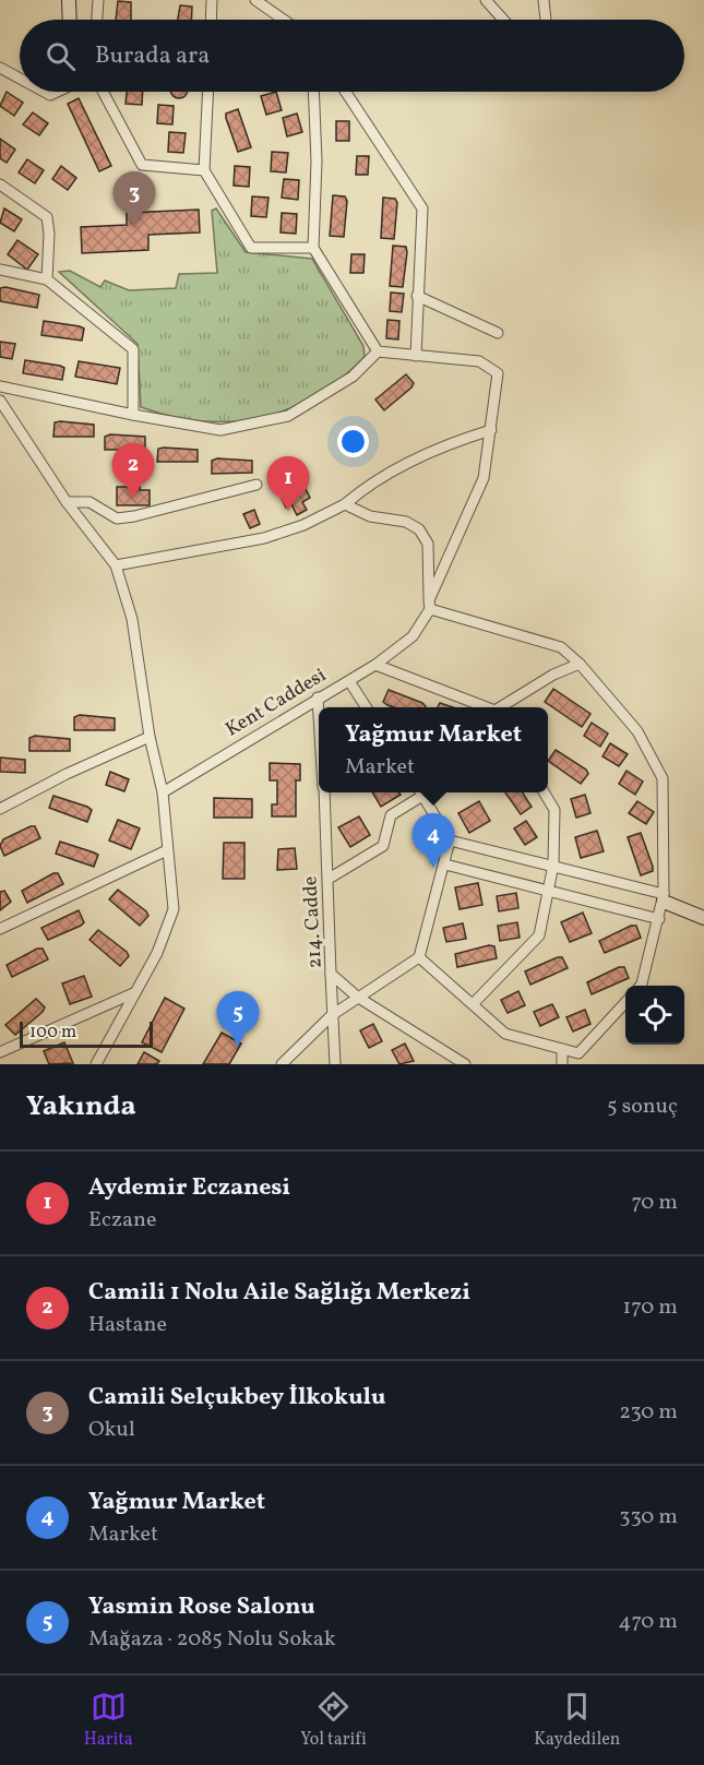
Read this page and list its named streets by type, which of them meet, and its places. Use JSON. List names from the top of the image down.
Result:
{
  "streets": {
    "street": ["Kent Caddesi", "214. Cadde"]
  },
  "crossings": [
    ["Kent Caddesi", "214. Cadde"]
  ],
  "scale_bar": "100 m",
  "page": {
    "search": "Burada ara",
    "pins": [
      "3",
      "2",
      "1",
      "4",
      "5"
    ],
    "popup": ["Yağmur Market", "Market"],
    "scale": "100 m",
    "heading": ["Yakında", "5 sonuç"],
    "list": [
      {
        "mark": "1",
        "name": "Aydemir Eczanesi",
        "note": "Eczane",
        "value": "70 m"
      },
      {
        "mark": "2",
        "name": "Camili 1 Nolu Aile Sağlığı Merkezi",
        "note": "Hastane",
        "value": "170 m"
      },
      {
        "mark": "3",
        "name": "Camili Selçukbey İlkokulu",
        "note": "Okul",
        "value": "230 m"
      },
      {
        "mark": "4",
        "name": "Yağmur Market",
        "note": "Market",
        "value": "330 m"
      },
      {
        "mark": "5",
        "name": "Yasmin Rose Salonu",
        "note": "Mağaza · 2085 Nolu Sokak",
        "value": "470 m"
      }
    ],
    "nav": ["Harita", "Yol tarifi", "Kaydedilen"]
  }
}
